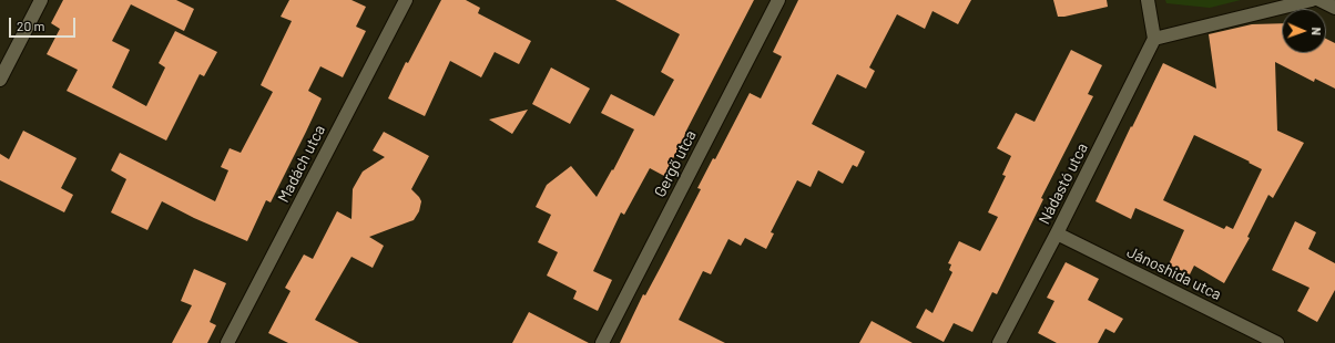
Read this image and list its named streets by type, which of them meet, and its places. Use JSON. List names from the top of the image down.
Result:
{
  "streets": {
    "street": [
      "Madách utca",
      "Gergő utca",
      "Nádastó utca",
      "Jánoshida utca"
    ]
  },
  "crossings": [
    ["Nádastó utca", "Jánoshida utca"]
  ],
  "scale_bar": "20 m",
  "north": "right"
}
